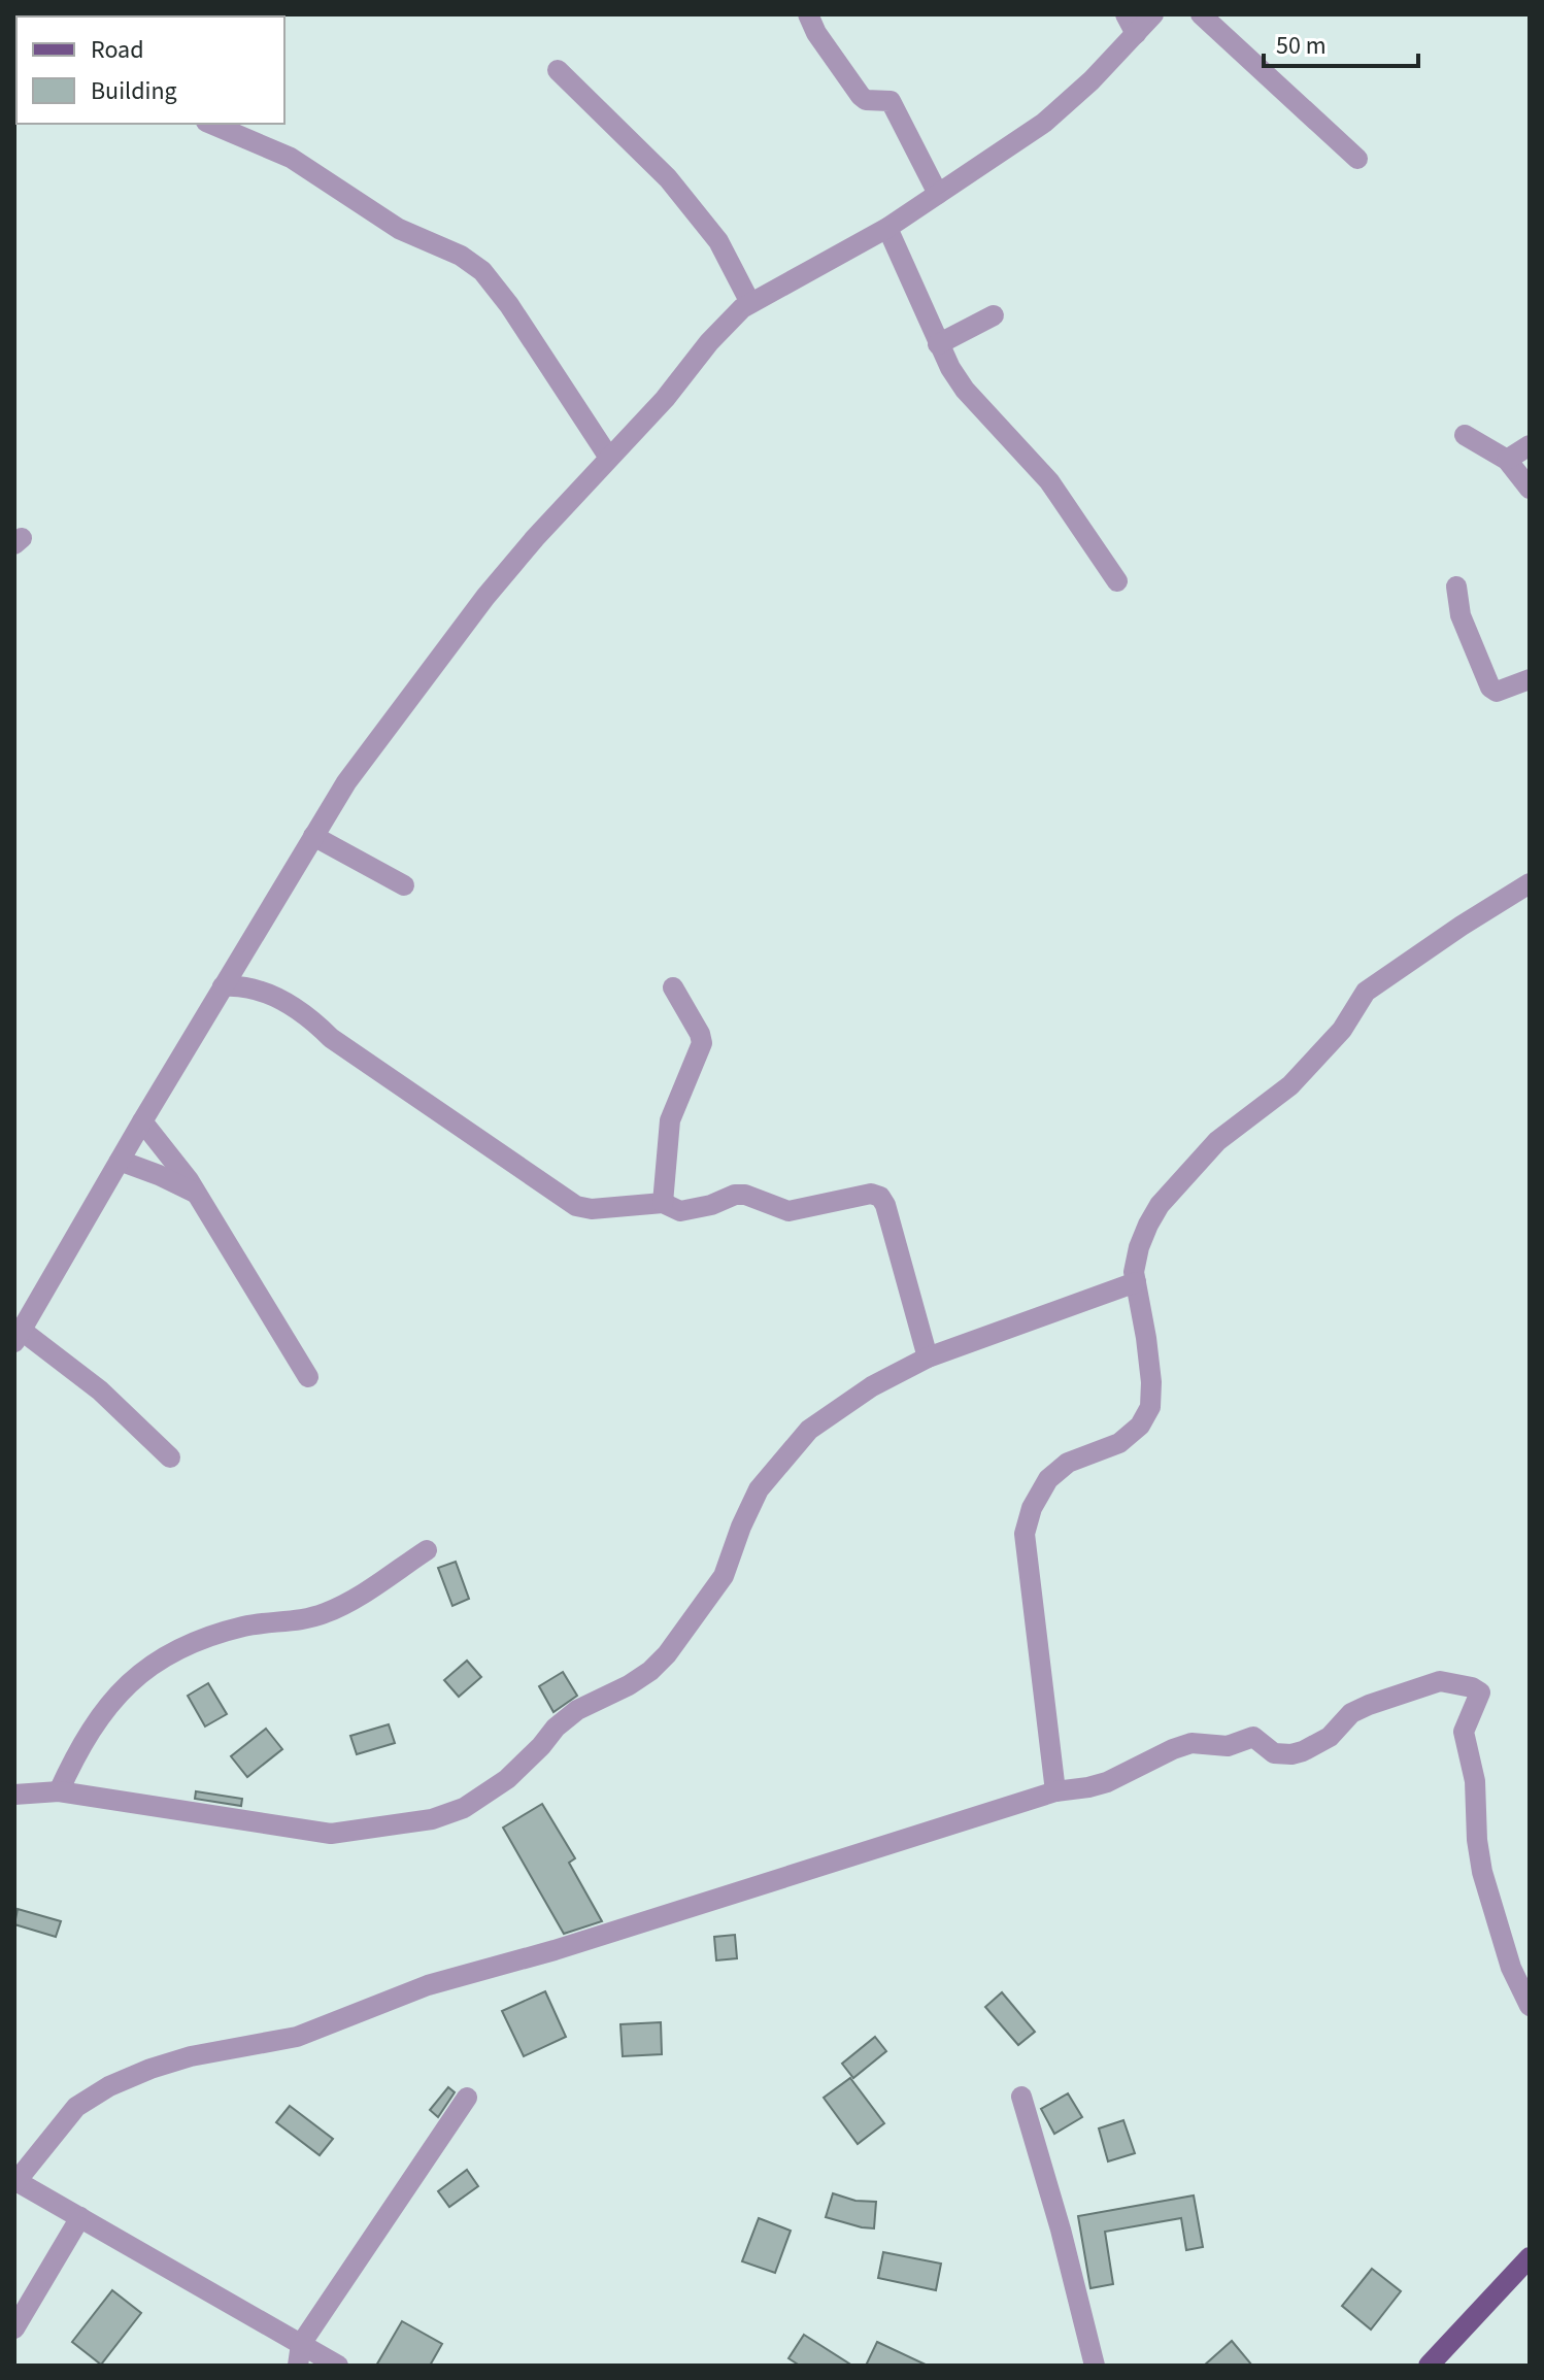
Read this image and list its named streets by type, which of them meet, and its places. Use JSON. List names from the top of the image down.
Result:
{
  "legend": ["Road", "Building"],
  "scale_bar": "50 m"
}
